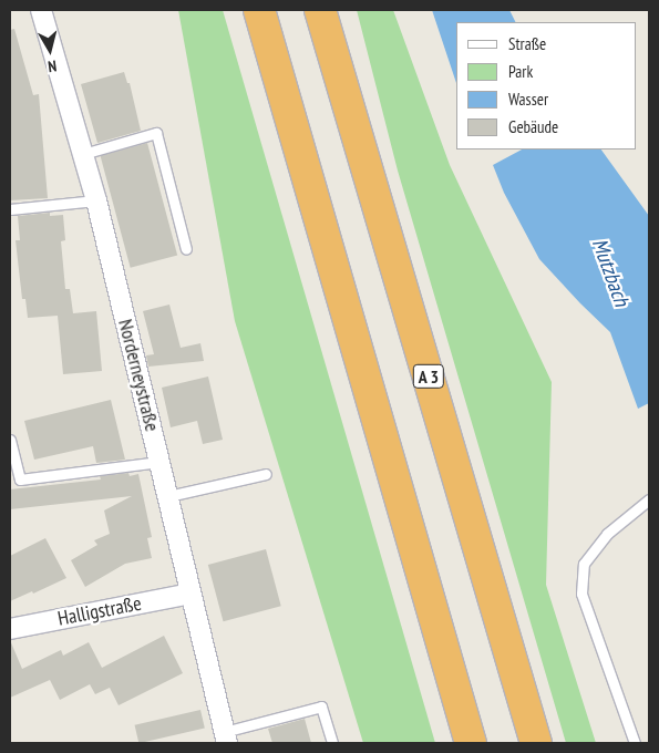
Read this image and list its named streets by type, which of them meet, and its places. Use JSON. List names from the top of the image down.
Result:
{
  "streets": {
    "highway": ["A 3"],
    "street": ["Norderneystraße", "Halligstraße"]
  },
  "crossings": [
    ["Norderneystraße", "Halligstraße"]
  ],
  "water": ["Mutzbach"],
  "legend": [
    "Straße",
    "Park",
    "Wasser",
    "Gebäude"
  ],
  "north": "bottom"
}
